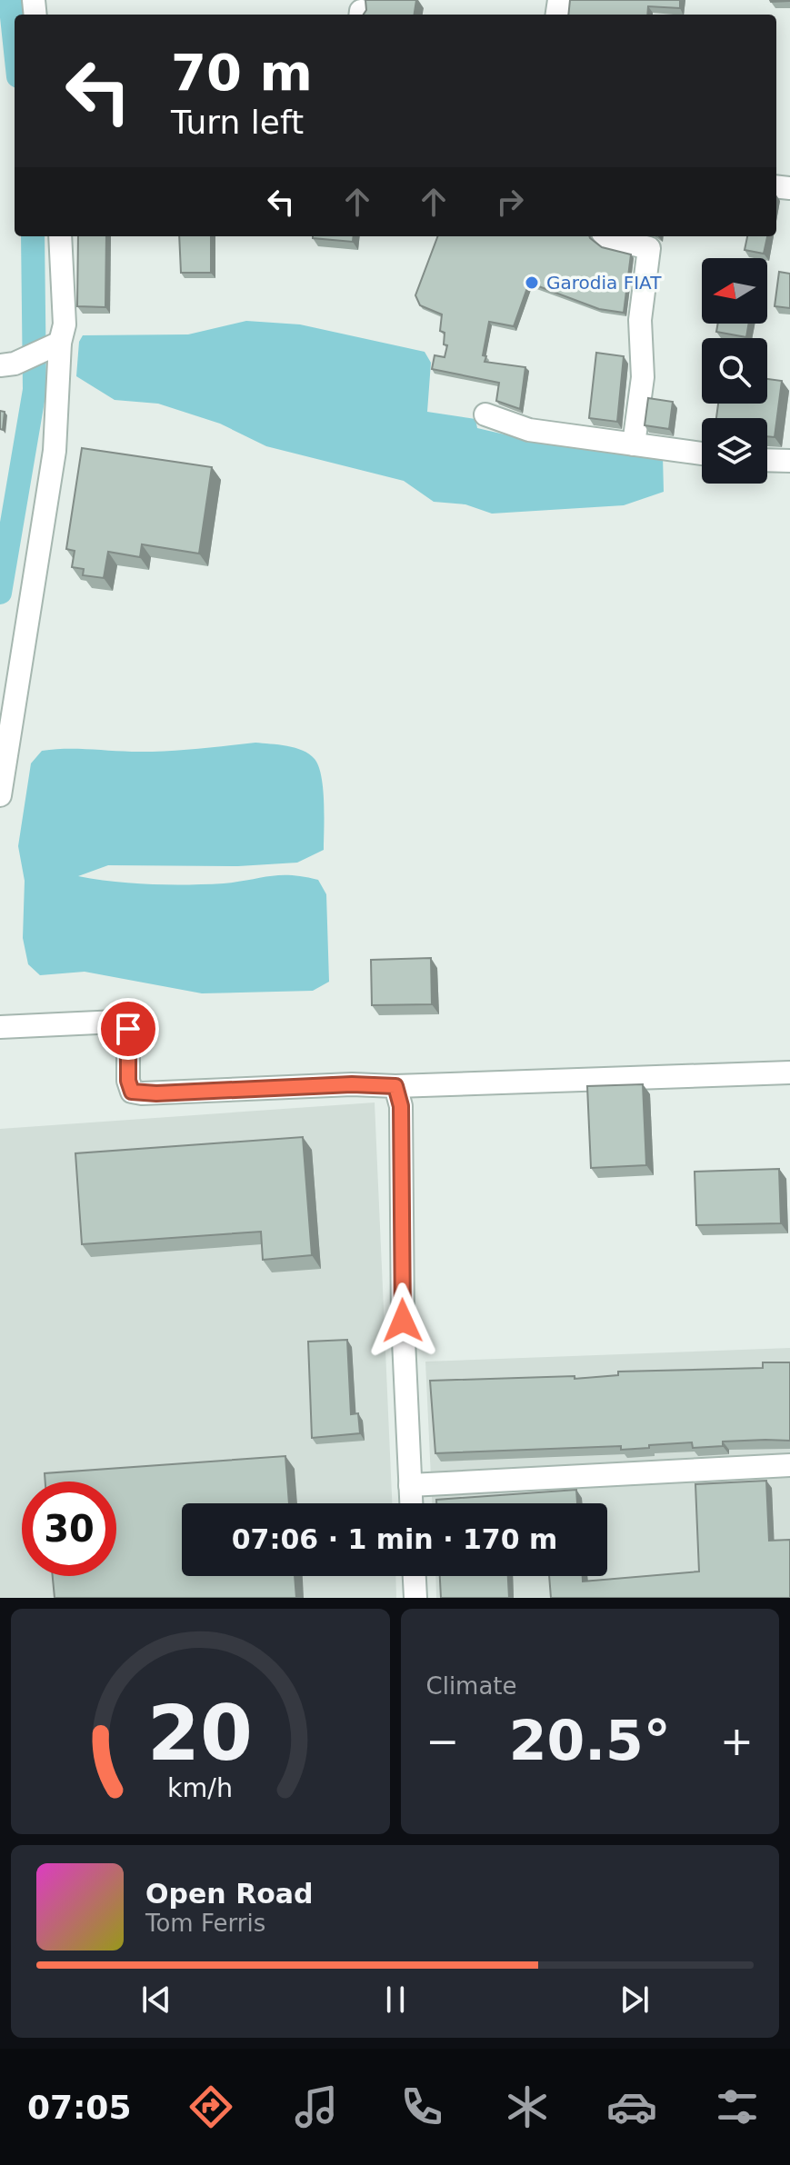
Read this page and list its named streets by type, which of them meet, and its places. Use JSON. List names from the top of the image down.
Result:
{
  "places": ["Garodia FIAT"],
  "north": "left",
  "page": {
    "turn": ["70 m", "Turn left"],
    "limit": "30",
    "trip": "07:06 · 1 min · 170 m",
    "tile": "Climate",
    "heat": ["−", "20.5°", "+"],
    "song": ["Open Road", "Tom Ferris"],
    "tabs": "07:05",
    "gauge": ["20", "km/h"]
  }
}
